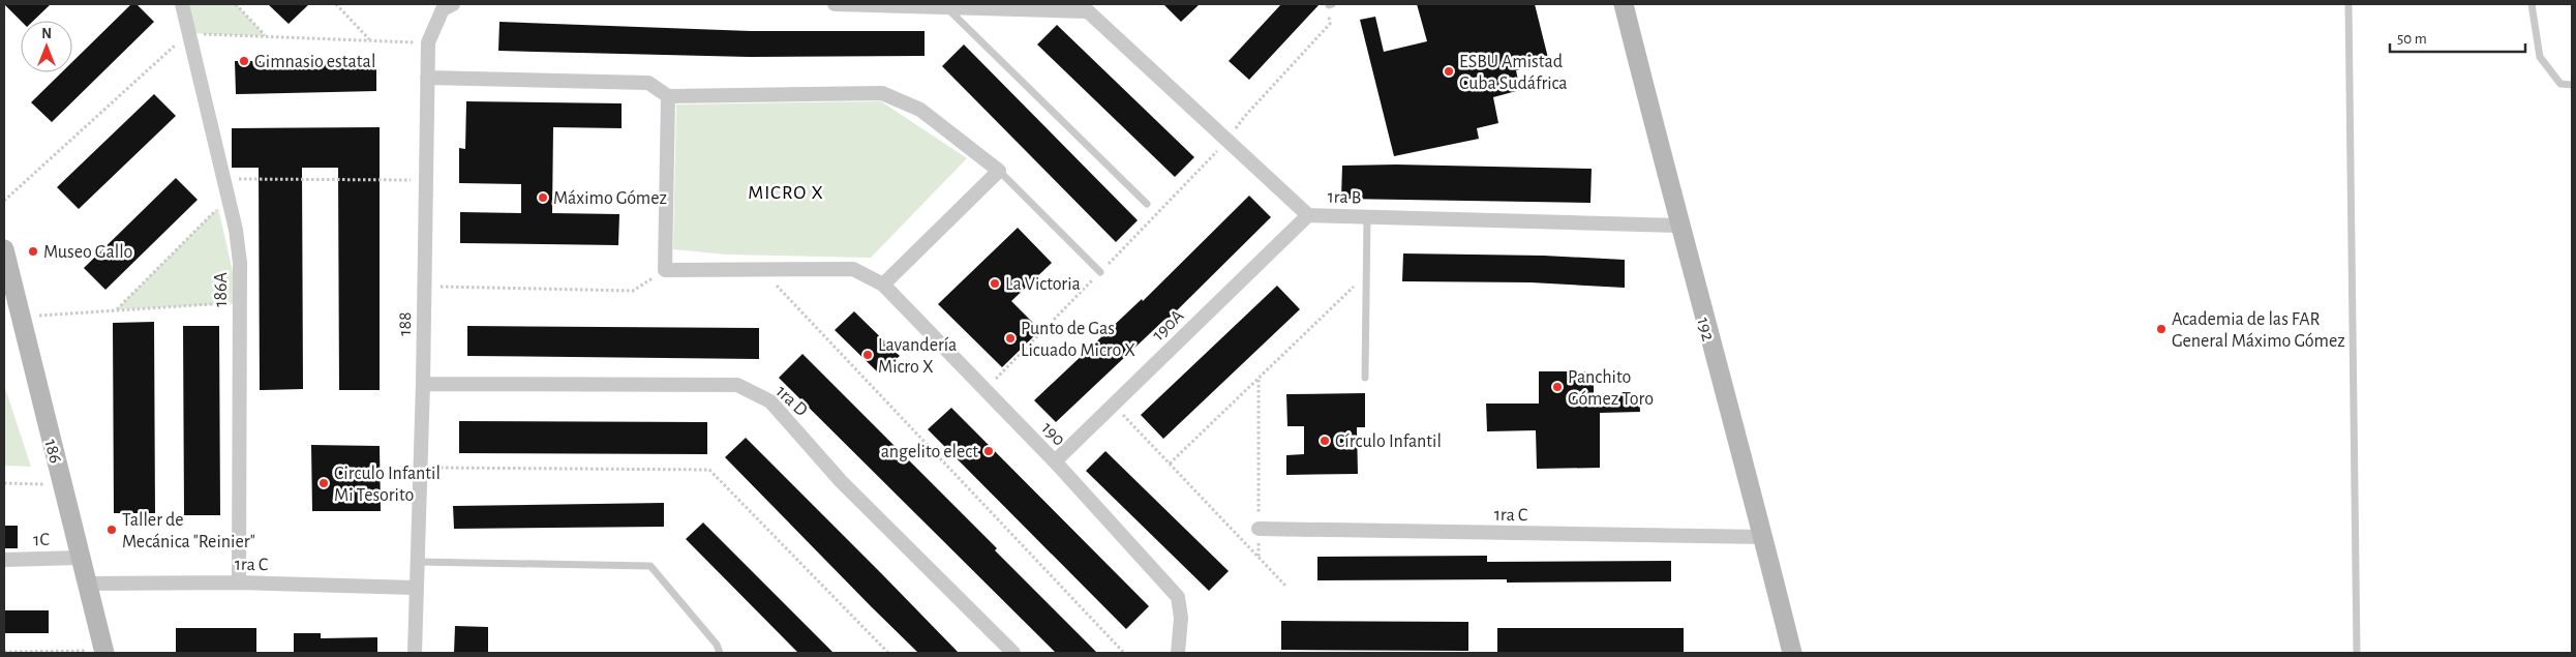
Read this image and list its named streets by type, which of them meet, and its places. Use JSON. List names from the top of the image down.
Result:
{
  "streets": {
    "street": [
      "1ra B",
      "186A",
      "188",
      "190A",
      "192",
      "1ra D",
      "190",
      "186",
      "1ra C",
      "1C"
    ]
  },
  "crossings": [
    ["1ra B", "190A"],
    ["1ra B", "192"],
    ["186A", "1ra C"],
    ["188", "1ra D"],
    ["188", "1ra C"],
    ["190A", "190"],
    ["192", "1ra C"],
    ["186", "1ra C"],
    ["186", "1C"]
  ],
  "districts": ["MICRO X"],
  "places": [
    "Gimnasio estatal",
    "ESBU Amistad Cuba Sudáfrica",
    "Máximo Gómez",
    "Museo Gallo",
    "La Victoria",
    "Academia de las FAR General Máximo Gómez",
    "Punto de Gas Licuado Micro X",
    "Lavandería Micro X",
    "Panchito Gómez Toro",
    "Círculo Infantil",
    "angelito elect",
    "Circulo Infantil Mi Tesorito",
    "Taller de Mecánica \"Reinier\""
  ],
  "scale_bar": "50 m",
  "north": "top"
}
